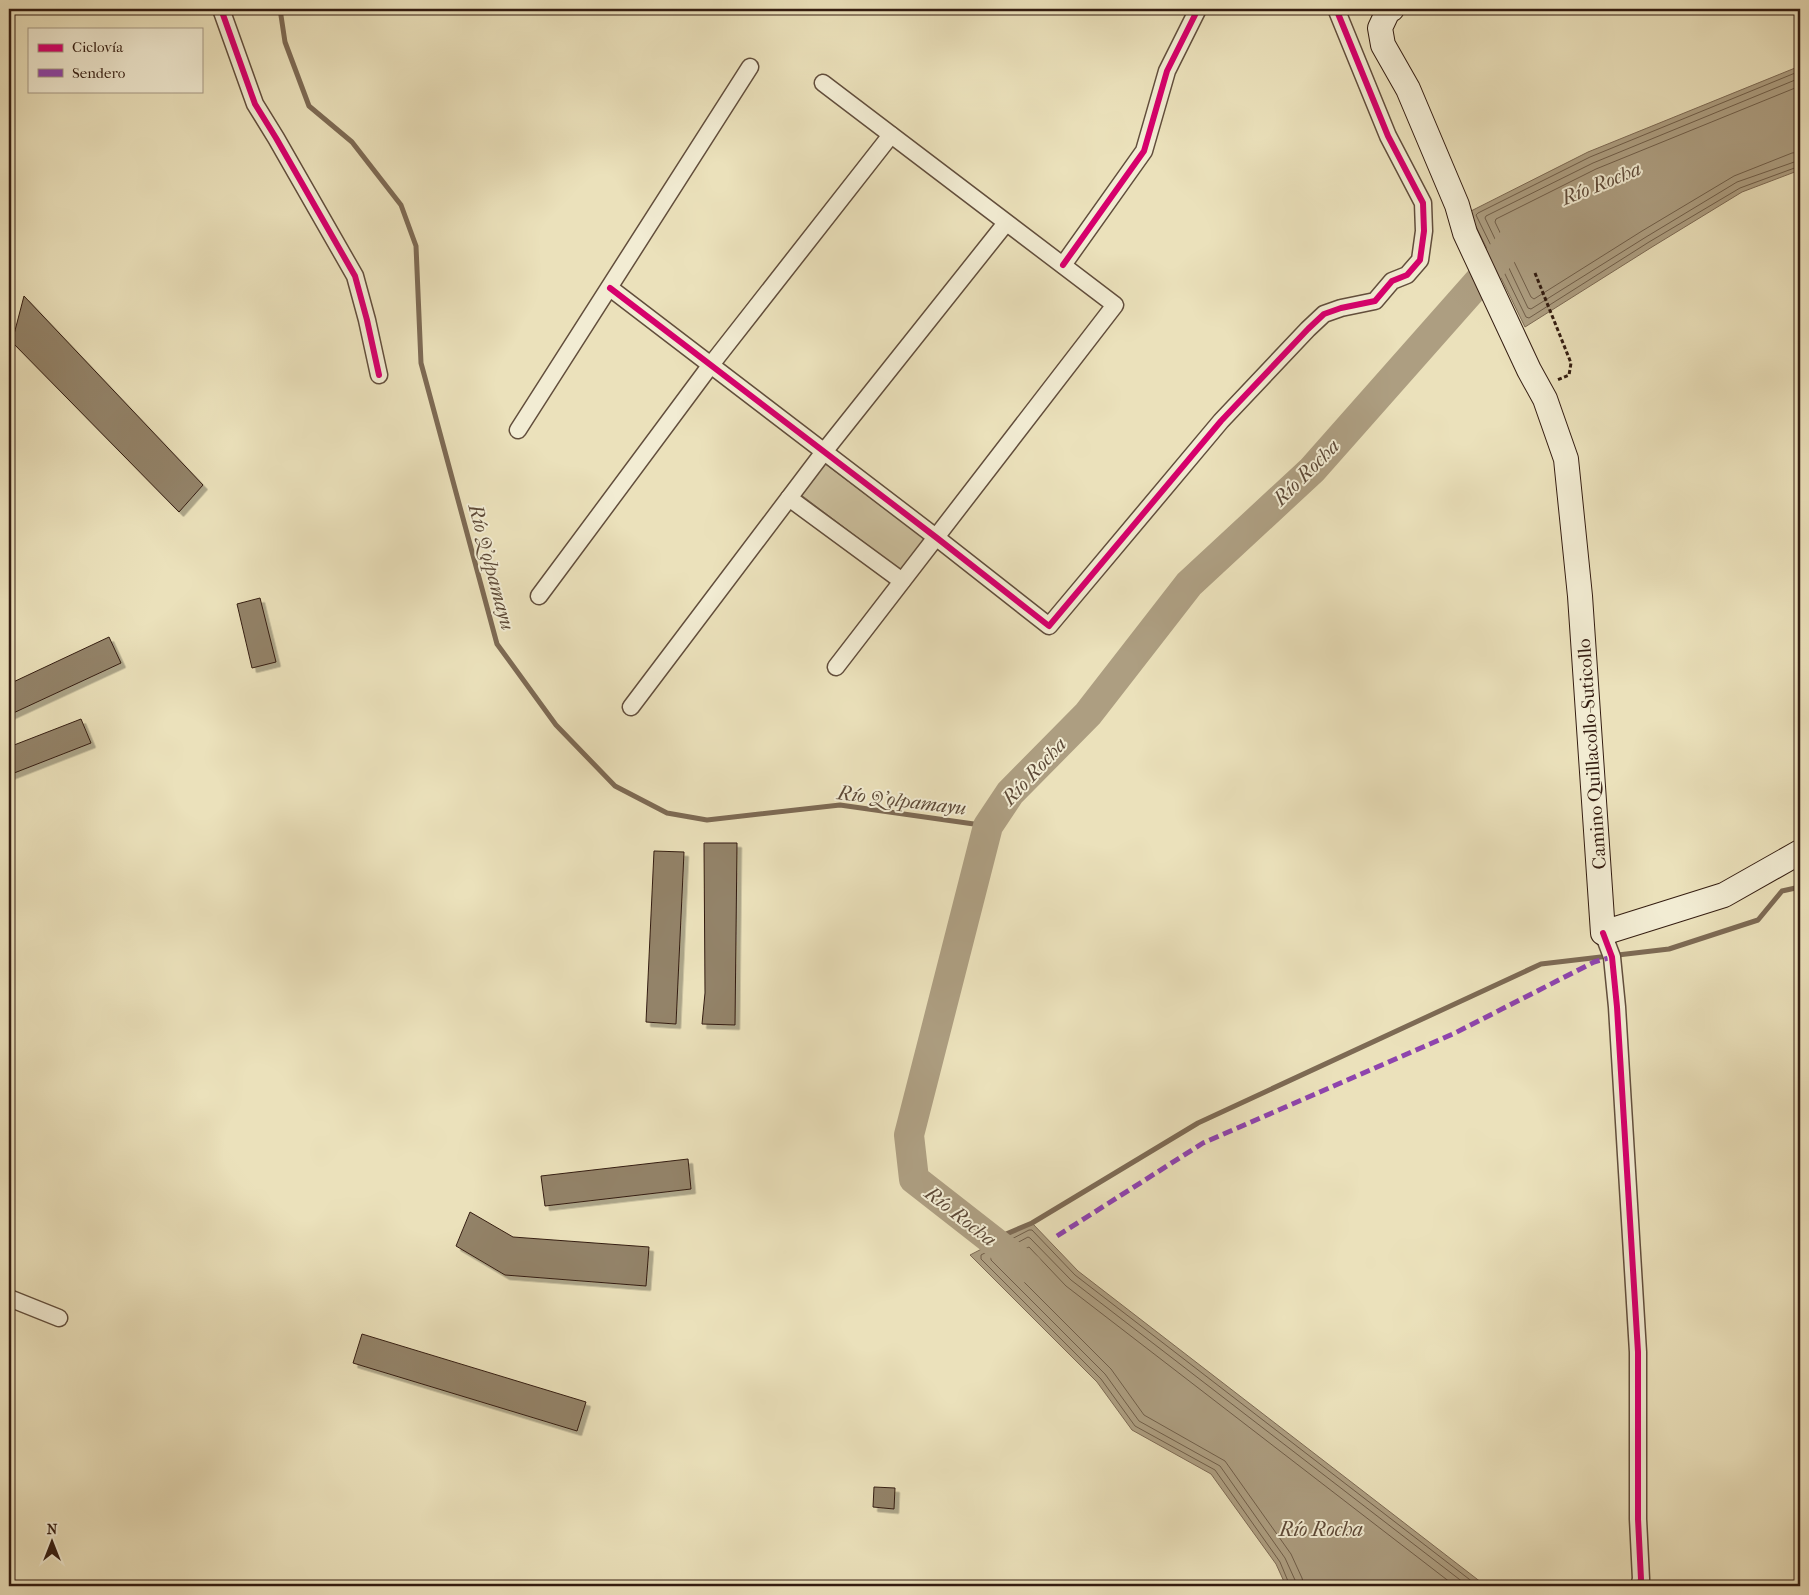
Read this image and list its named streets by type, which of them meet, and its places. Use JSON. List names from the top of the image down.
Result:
{
  "streets": {
    "main road": ["Camino Quillacollo-Suticollo"]
  },
  "water": ["Río Rocha", "Río Q'olpamayu"],
  "legend": ["Ciclovía", "Sendero"],
  "north": "top"
}
